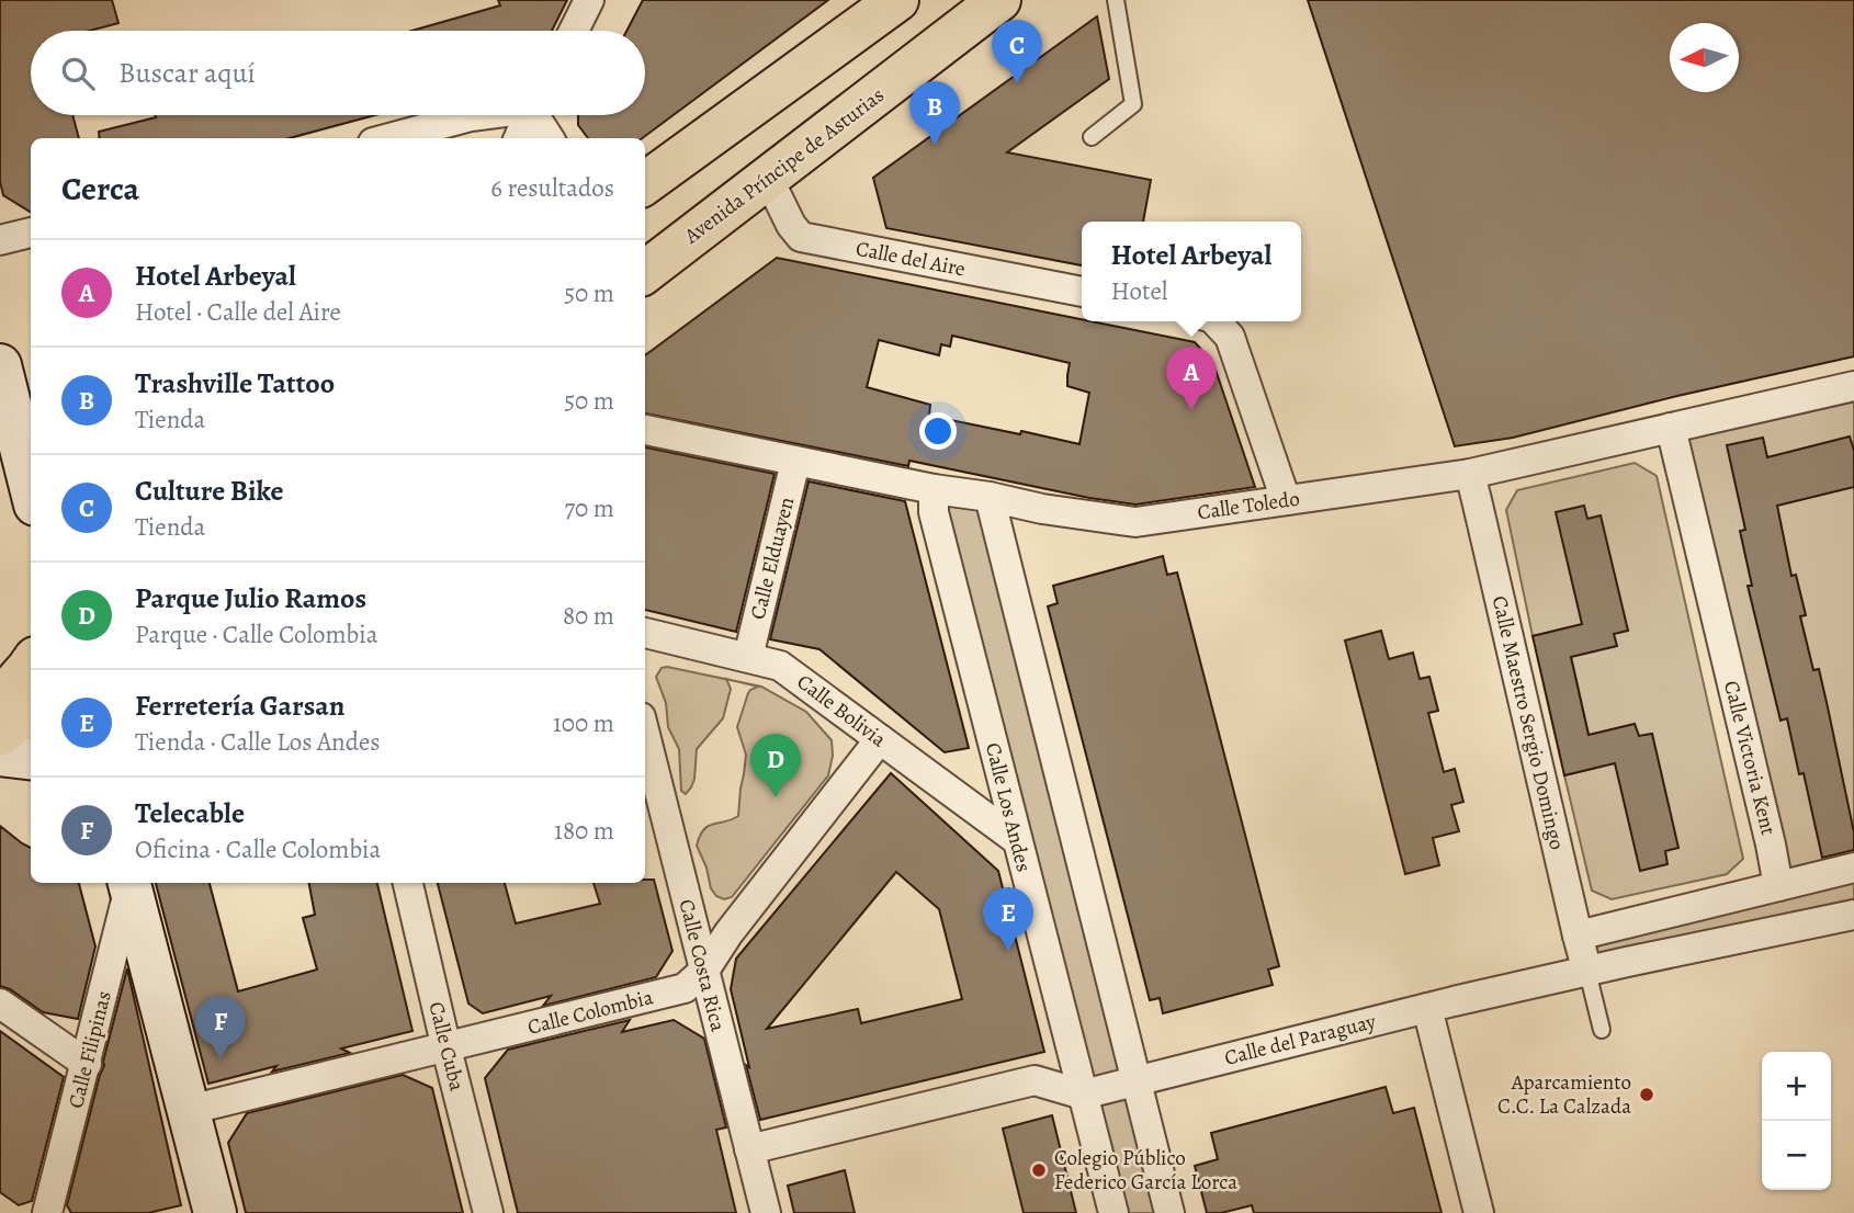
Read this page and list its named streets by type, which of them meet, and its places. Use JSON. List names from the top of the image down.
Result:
{
  "streets": {
    "highway": ["Avenida Príncipe de Asturias"],
    "street": [
      "Calle del Aire",
      "Calle Toledo",
      "Calle Elduayen",
      "Calle Bolivia",
      "Calle Maestro Sergio Domingo",
      "Calle Victoria Kent",
      "Calle Los Andes",
      "Calle Costa Rica",
      "Calle Colombia",
      "Calle del Paraguay",
      "Calle Cuba",
      "Calle Filipinas"
    ]
  },
  "crossings": [
    ["Avenida Príncipe de Asturias", "Calle del Aire"],
    ["Calle Toledo", "Calle Elduayen"],
    ["Calle Toledo", "Calle Maestro Sergio Domingo"],
    ["Calle Toledo", "Calle Victoria Kent"],
    ["Calle Toledo", "Calle Los Andes"],
    ["Calle Elduayen", "Calle Bolivia"],
    ["Calle Bolivia", "Calle Los Andes"],
    ["Calle Bolivia", "Calle Colombia"],
    ["Calle Maestro Sergio Domingo", "Calle del Paraguay"],
    ["Calle Los Andes", "Calle del Paraguay"],
    ["Calle Costa Rica", "Calle Colombia"],
    ["Calle Colombia", "Calle Cuba"]
  ],
  "places": ["Aparcamiento C.C. La Calzada", "Colegio Público Federico García Lorca"],
  "north": "left",
  "page": {
    "pins": [
      "C",
      "B",
      "A",
      "D",
      "E",
      "F"
    ],
    "search": "Buscar aquí",
    "heading": ["Cerca", "6 resultados"],
    "popup": ["Hotel Arbeyal", "Hotel"],
    "list": [
      {
        "mark": "A",
        "name": "Hotel Arbeyal",
        "note": "Hotel · Calle del Aire",
        "value": "50 m"
      },
      {
        "mark": "B",
        "name": "Trashville Tattoo",
        "note": "Tienda",
        "value": "50 m"
      },
      {
        "mark": "C",
        "name": "Culture Bike",
        "note": "Tienda",
        "value": "70 m"
      },
      {
        "mark": "D",
        "name": "Parque Julio Ramos",
        "note": "Parque · Calle Colombia",
        "value": "80 m"
      },
      {
        "mark": "E",
        "name": "Ferretería Garsan",
        "note": "Tienda · Calle Los Andes",
        "value": "100 m"
      },
      {
        "mark": "F",
        "name": "Telecable",
        "note": "Oficina · Calle Colombia",
        "value": "180 m"
      }
    ],
    "map_buttons": ["+", "−"]
  }
}
